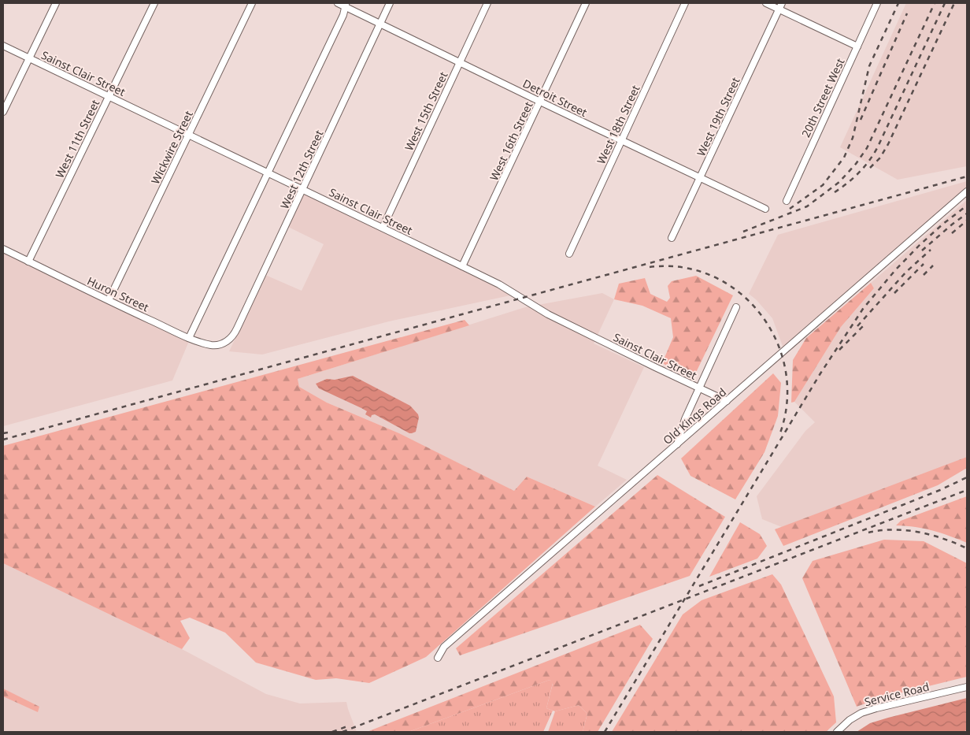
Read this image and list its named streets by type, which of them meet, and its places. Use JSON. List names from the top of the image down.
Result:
{
  "streets": {
    "street": [
      "Sainst Clair Street",
      "Detroit Street",
      "20th Street West",
      "West 15th Street",
      "West 19th Street",
      "West 18th Street",
      "West 11th Street",
      "West 16th Street",
      "Wickwire Street",
      "West 12th Street",
      "Huron Street",
      "Old Kings Road",
      "Service Road"
    ]
  },
  "crossings": [
    ["Sainst Clair Street", "West 15th Street"],
    ["Sainst Clair Street", "West 11th Street"],
    ["Sainst Clair Street", "West 16th Street"],
    ["Sainst Clair Street", "Wickwire Street"],
    ["Sainst Clair Street", "West 12th Street"],
    ["Sainst Clair Street", "Old Kings Road"],
    ["Detroit Street", "West 15th Street"],
    ["Detroit Street", "West 19th Street"],
    ["Detroit Street", "West 18th Street"],
    ["Detroit Street", "West 16th Street"],
    ["Detroit Street", "West 12th Street"],
    ["West 11th Street", "Huron Street"],
    ["Wickwire Street", "Huron Street"],
    ["West 12th Street", "Huron Street"]
  ]
}
